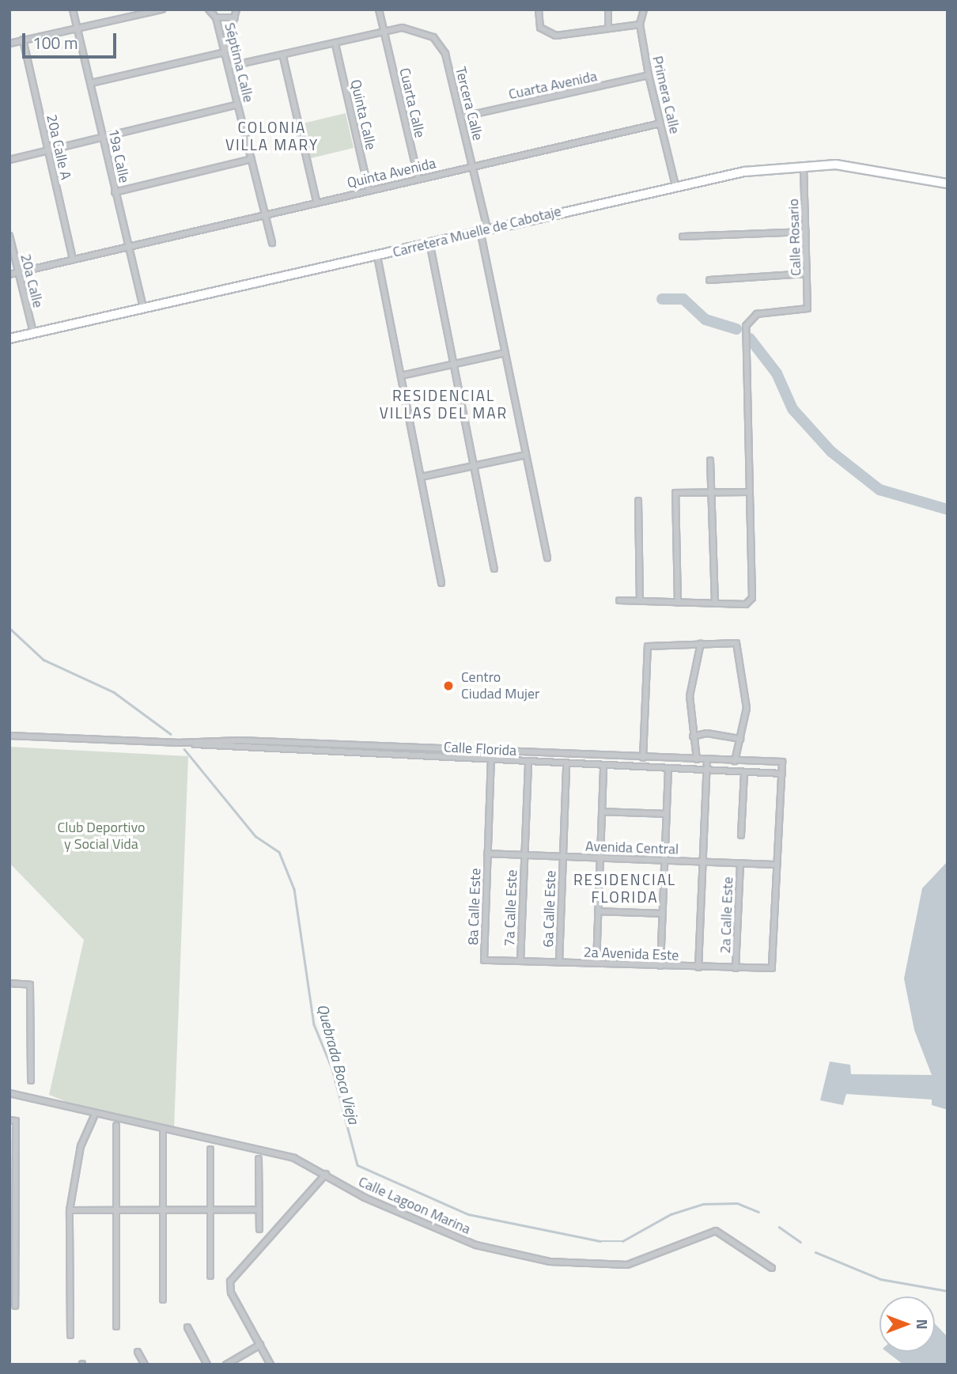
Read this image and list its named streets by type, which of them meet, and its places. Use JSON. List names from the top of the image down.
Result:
{
  "streets": {
    "main road": ["Carretera Muelle de Cabotaje"],
    "street": [
      "Séptima Calle",
      "Cuarta Avenida",
      "Primera Calle",
      "Cuarta Calle",
      "Tercera Calle",
      "Quinta Calle",
      "20a Calle A",
      "19a Calle",
      "Quinta Avenida",
      "Calle Rosario",
      "20a Calle",
      "Calle Florida",
      "Avenida Central",
      "8a Calle Este",
      "7a Calle Este",
      "6a Calle Este",
      "2a Calle Este",
      "2a Avenida Este",
      "Calle Lagoon Marina"
    ]
  },
  "crossings": [
    ["Séptima Calle", "Tercera Calle"],
    ["Séptima Calle", "Quinta Avenida"],
    ["Cuarta Avenida", "Primera Calle"],
    ["Cuarta Avenida", "Tercera Calle"],
    ["Primera Calle", "Quinta Avenida"],
    ["Primera Calle", "Carretera Muelle de Cabotaje"],
    ["Cuarta Calle", "Tercera Calle"],
    ["Cuarta Calle", "Quinta Avenida"],
    ["Tercera Calle", "Quinta Calle"],
    ["Tercera Calle", "Quinta Avenida"],
    ["Tercera Calle", "Carretera Muelle de Cabotaje"],
    ["Quinta Calle", "Quinta Avenida"],
    ["20a Calle A", "Quinta Avenida"],
    ["19a Calle", "Quinta Avenida"],
    ["19a Calle", "Carretera Muelle de Cabotaje"],
    ["Quinta Avenida", "20a Calle"],
    ["Carretera Muelle de Cabotaje", "Calle Rosario"],
    ["Carretera Muelle de Cabotaje", "20a Calle"],
    ["Calle Florida", "8a Calle Este"],
    ["Calle Florida", "7a Calle Este"],
    ["Calle Florida", "6a Calle Este"],
    ["Avenida Central", "8a Calle Este"],
    ["Avenida Central", "7a Calle Este"],
    ["Avenida Central", "6a Calle Este"],
    ["Avenida Central", "2a Calle Este"],
    ["Avenida Central", "2a Avenida Este"],
    ["8a Calle Este", "2a Avenida Este"],
    ["7a Calle Este", "2a Avenida Este"],
    ["6a Calle Este", "2a Avenida Este"],
    ["2a Calle Este", "2a Avenida Este"]
  ],
  "districts": ["COLONIA VILLA MARY", "RESIDENCIAL VILLAS DEL MAR", "RESIDENCIAL FLORIDA"],
  "water": ["Quebrada Boca Vieja"],
  "parks": ["Club Deportivo y Social Vida"],
  "places": ["Centro Ciudad Mujer"],
  "scale_bar": "100 m",
  "north": "right"
}
